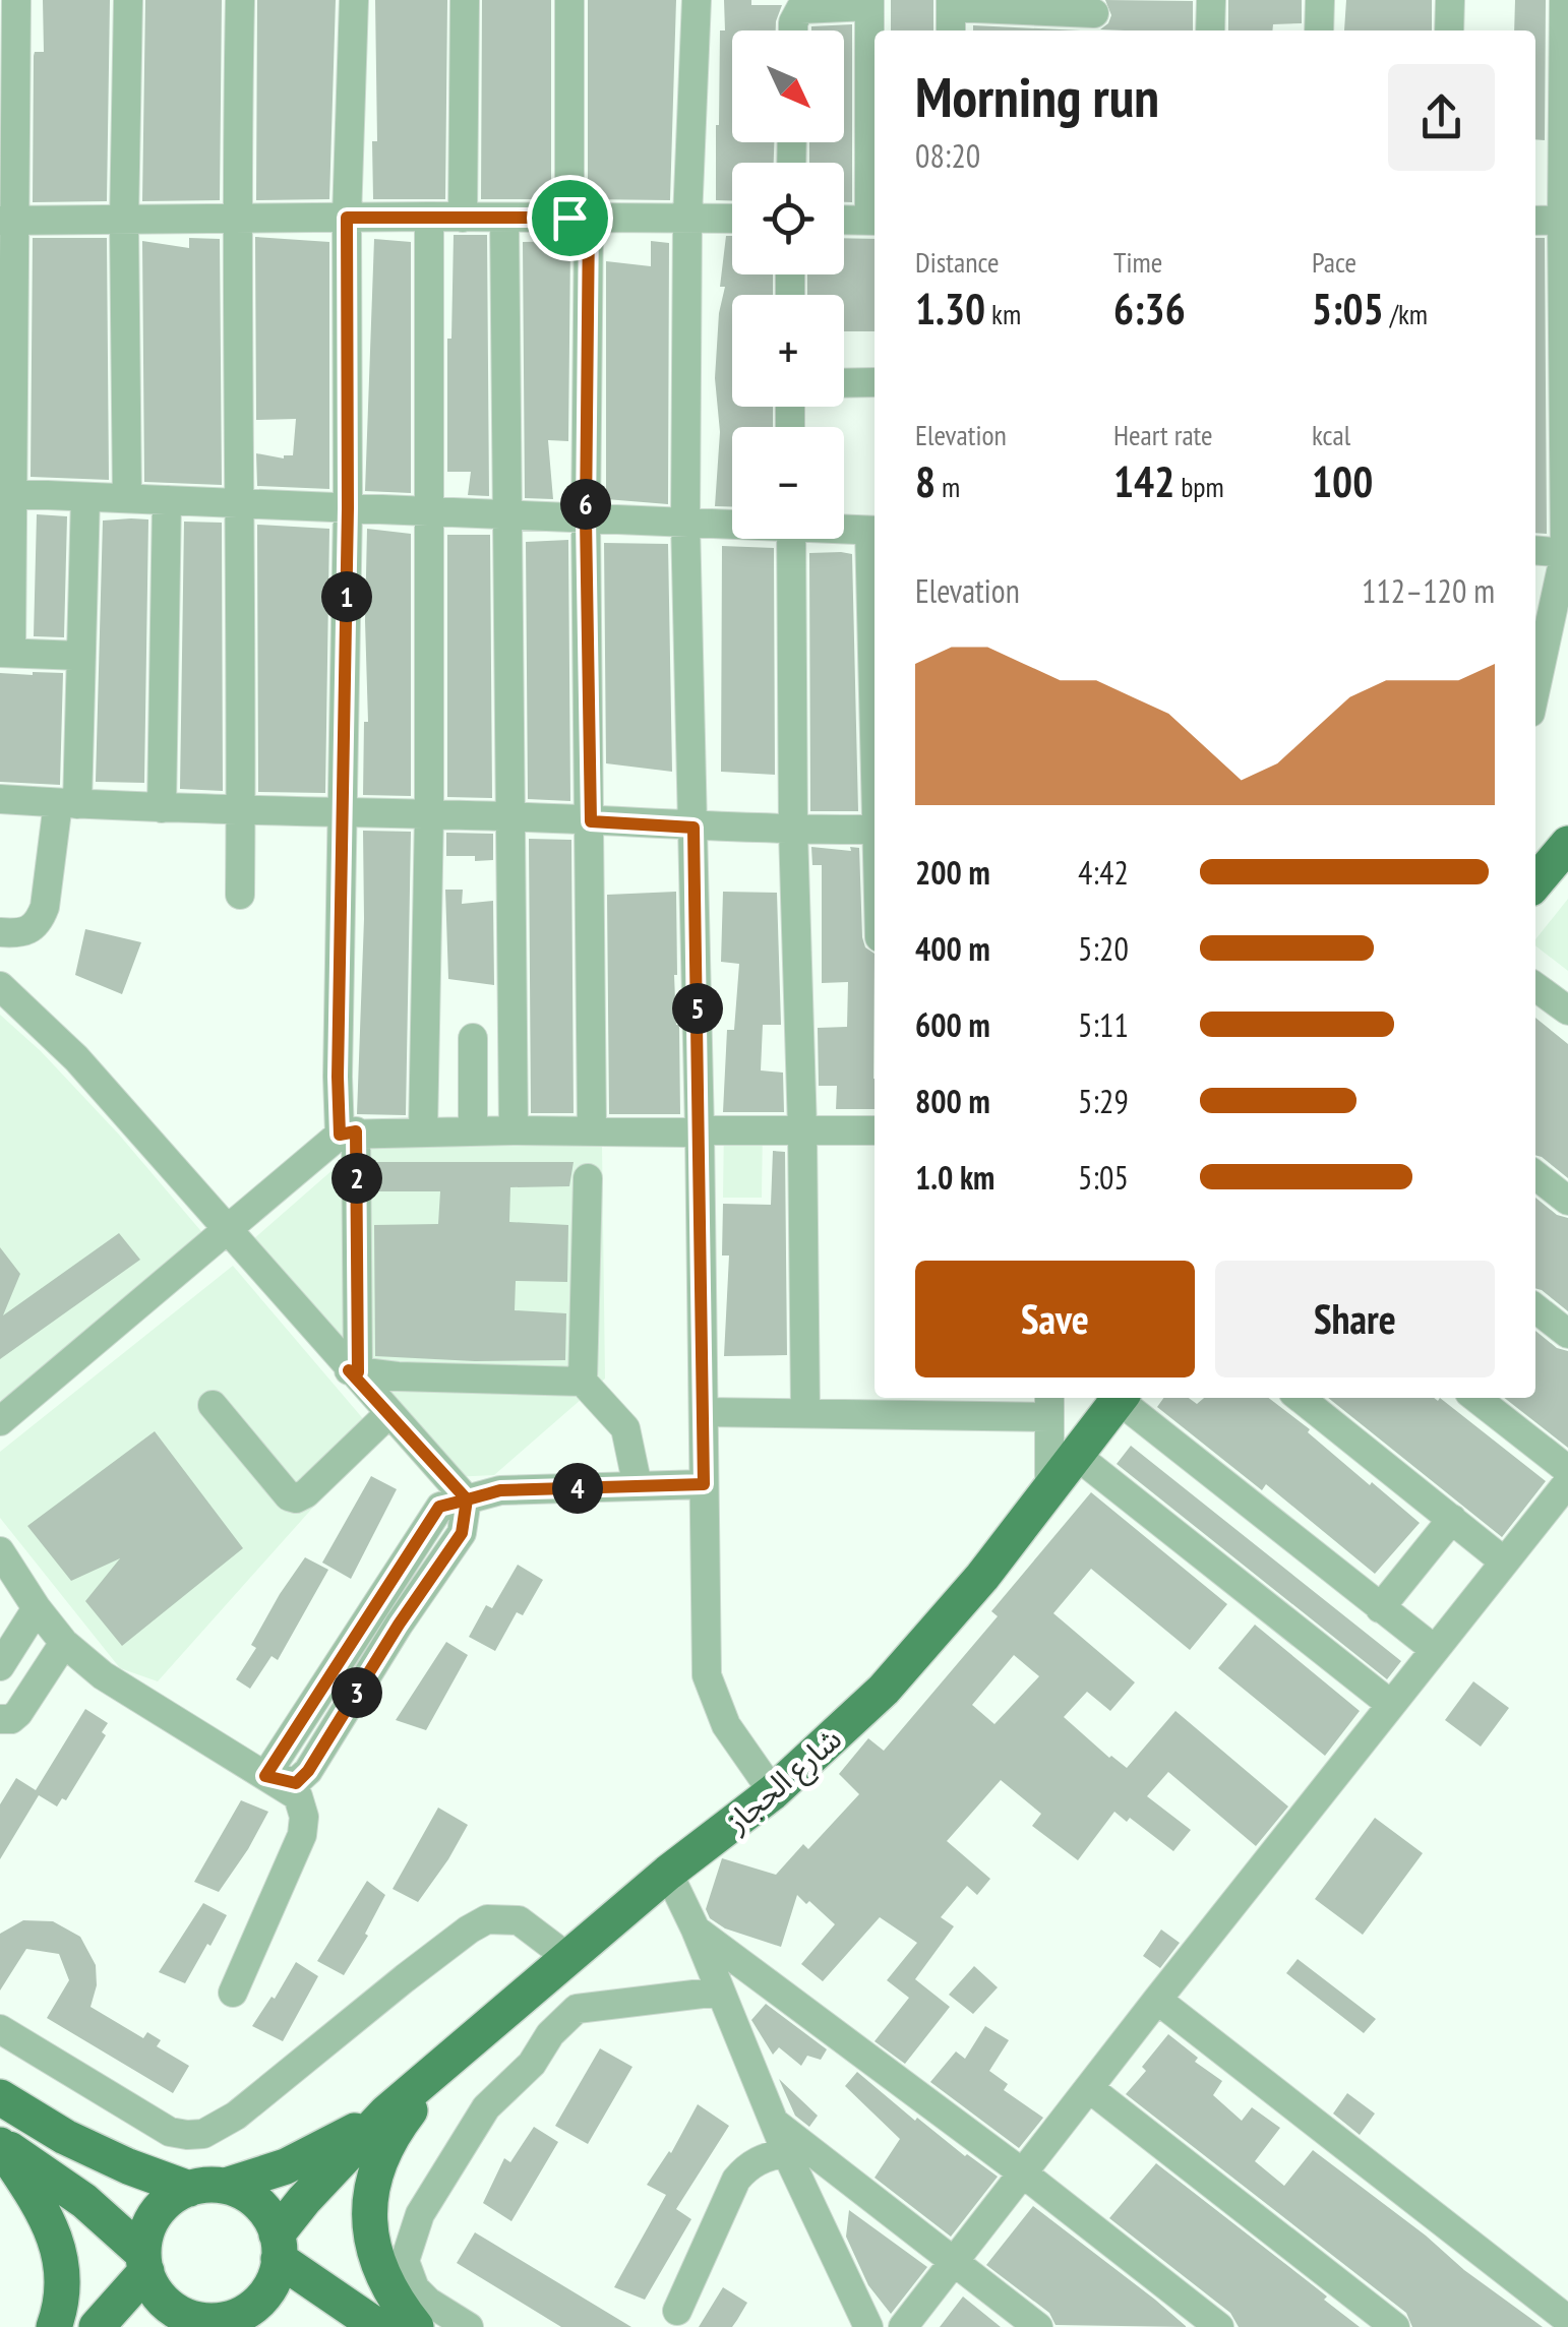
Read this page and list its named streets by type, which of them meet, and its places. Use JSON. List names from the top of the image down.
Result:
{
  "streets": {
    "main road": ["شارع الحجاز"]
  },
  "north": "bottom right",
  "page": {
    "map_buttons": ["+", "−"],
    "heading": ["Morning run", "08:20"],
    "stats": [
      ["Distance", "1.30 km"],
      ["Time", "6:36"],
      ["Pace", "5:05 /km"],
      ["Elevation", "8 m"],
      ["Heart rate", "142 bpm"],
      ["kcal", "100"]
    ],
    "pins": [
      "6",
      "1",
      "5",
      "2",
      "4",
      "3"
    ],
    "chart": ["Elevation", "112–120 m"],
    "list": [
      {
        "name": "200 m",
        "note": "4:42"
      },
      {
        "name": "400 m",
        "note": "5:20"
      },
      {
        "name": "600 m",
        "note": "5:11"
      },
      {
        "name": "800 m",
        "note": "5:29"
      },
      {
        "name": "1.0 km",
        "note": "5:05"
      }
    ],
    "buttons": ["Save", "Share"]
  }
}
